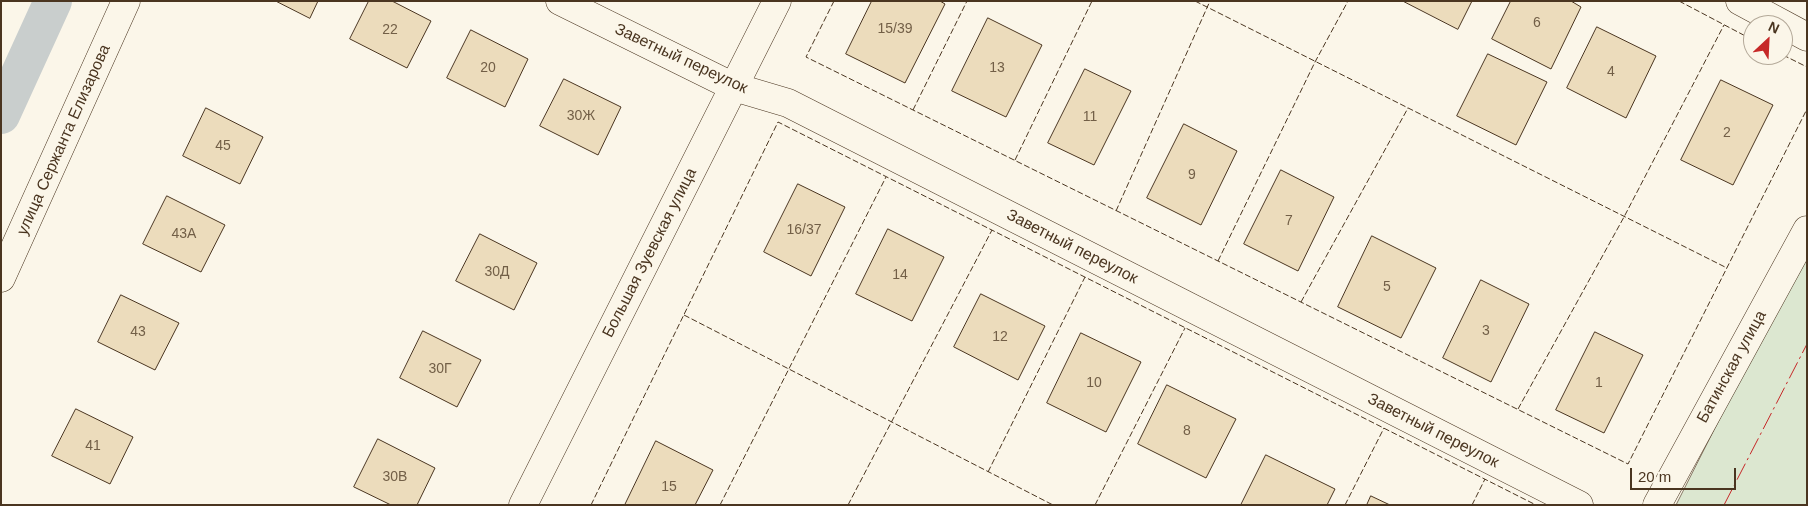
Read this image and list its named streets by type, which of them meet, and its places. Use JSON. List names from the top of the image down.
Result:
{
  "streets": {
    "street": [
      "Заветный переулок",
      "улица Сержанта Елизарова",
      "Большая Зуевская улица",
      "Батинская улица"
    ]
  },
  "crossings": [
    ["Заветный переулок", "Большая Зуевская улица"]
  ],
  "house_numbers": [
    "6",
    "15/39",
    "22",
    "20",
    "13",
    "4",
    "30Ж",
    "11",
    "2",
    "45",
    "9",
    "7",
    "16/37",
    "43А",
    "30Д",
    "14",
    "5",
    "3",
    "43",
    "12",
    "30Г",
    "10",
    "1",
    "8",
    "41",
    "30В",
    "15"
  ],
  "scale_bar": "20 m",
  "north": "top right"
}
